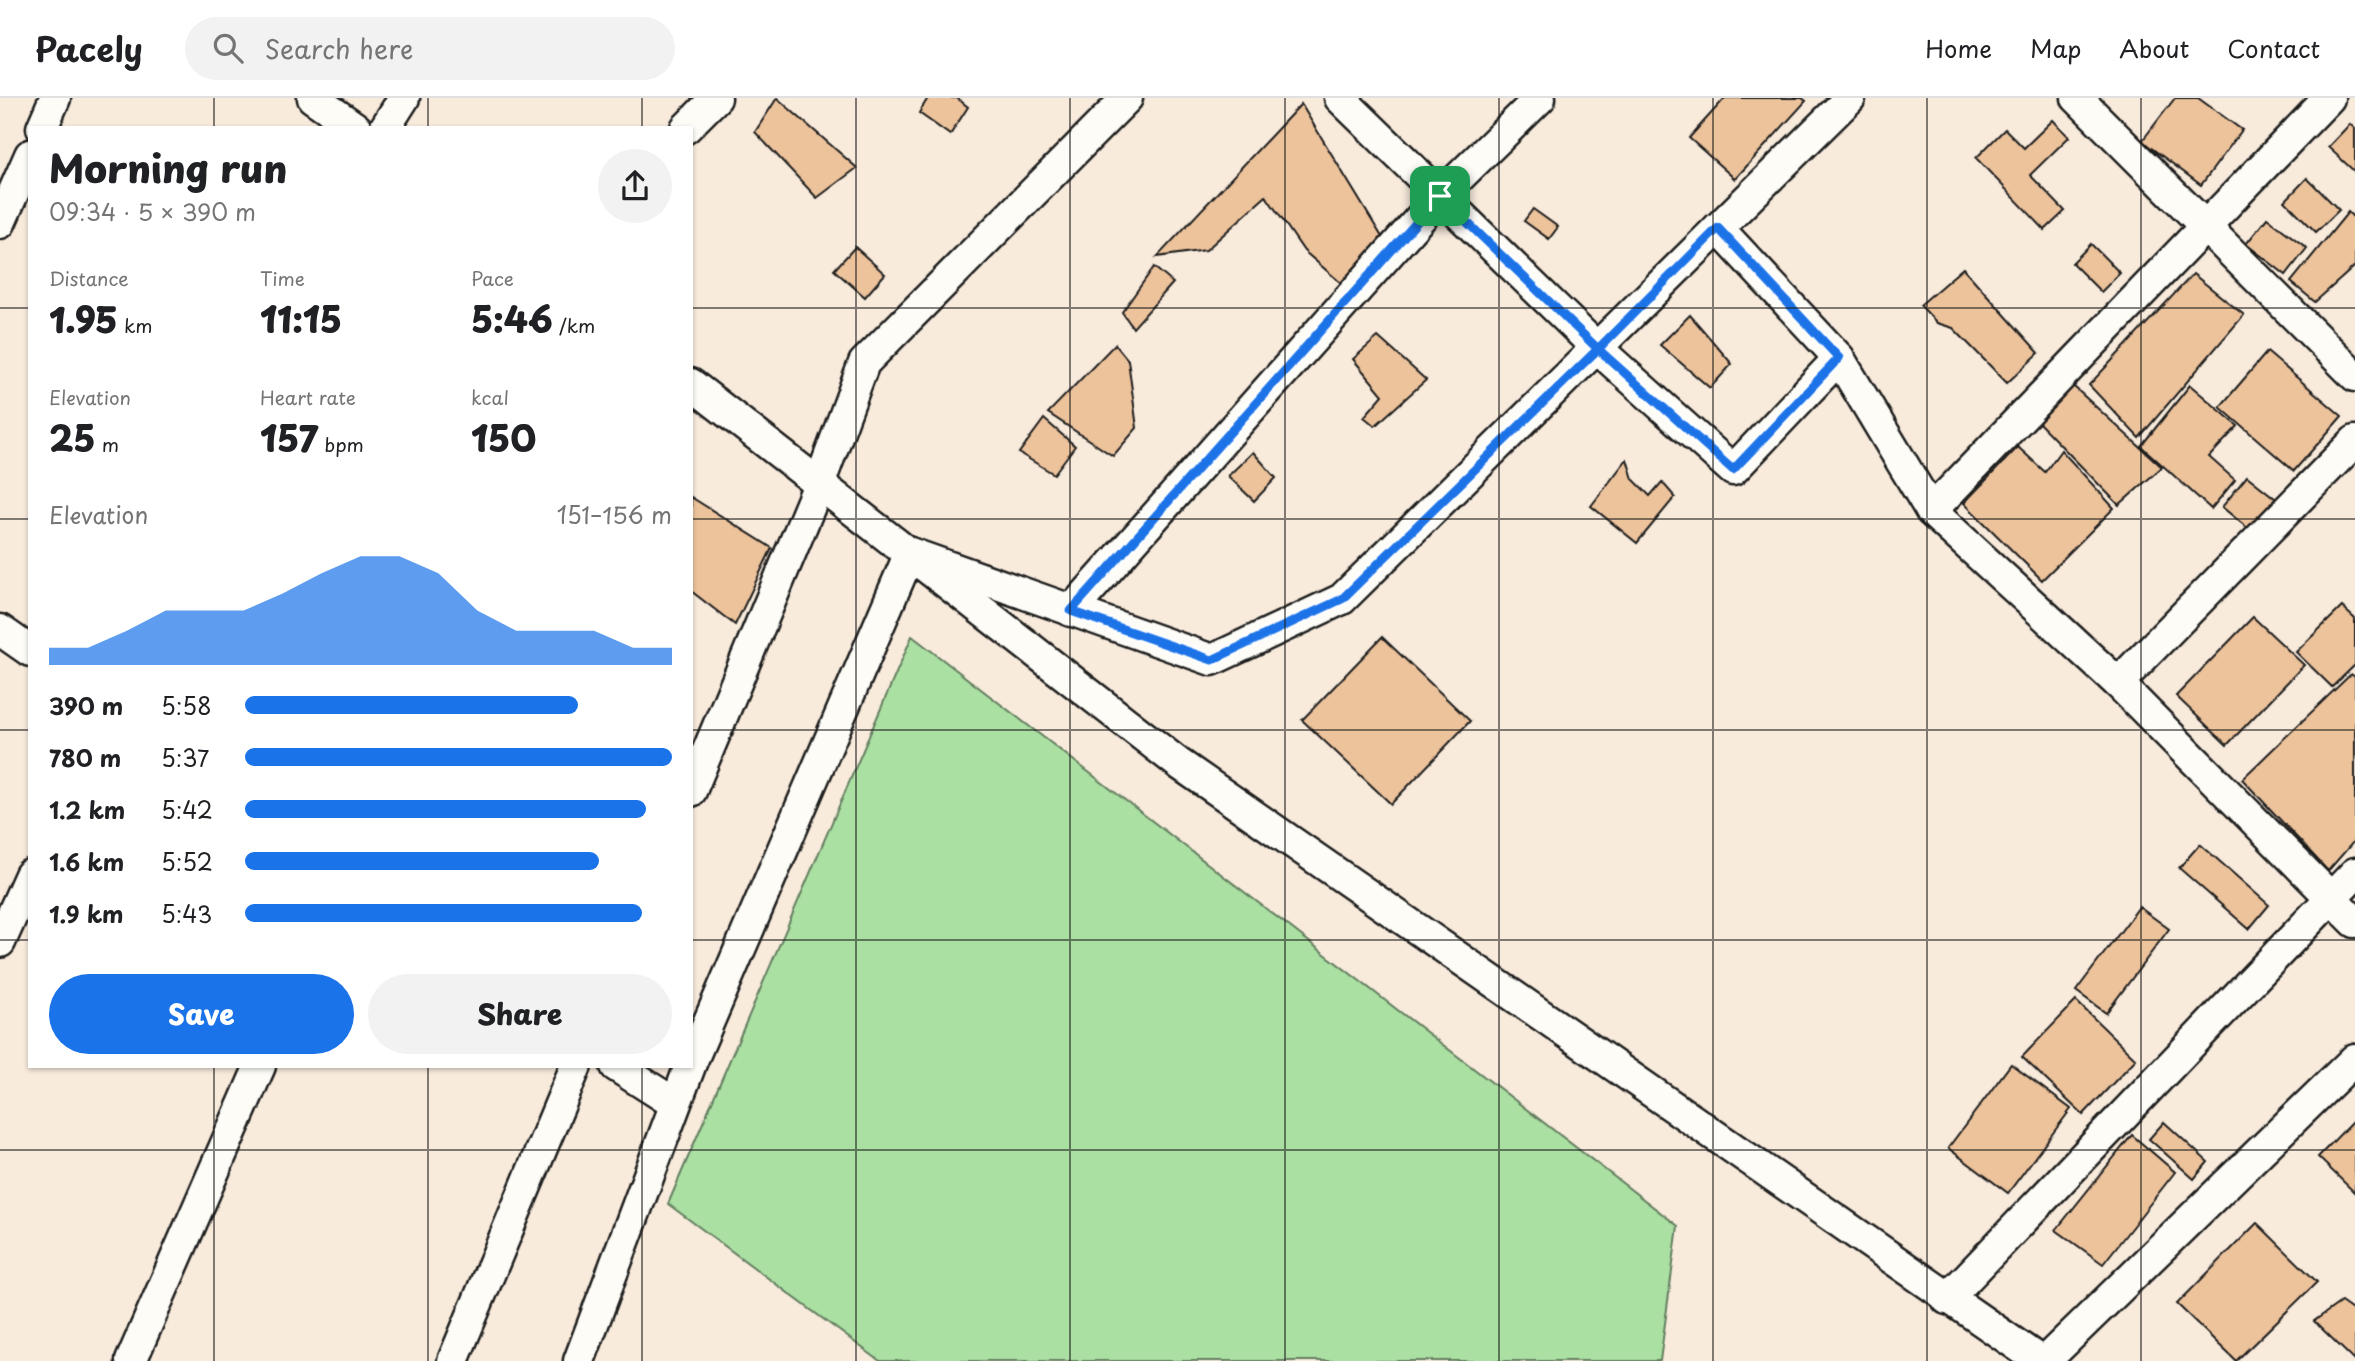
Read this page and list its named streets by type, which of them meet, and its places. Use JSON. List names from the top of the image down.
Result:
{
  "page": {
    "header": "Pacely",
    "search": "Search here",
    "nav": [
      "Home",
      "Map",
      "About",
      "Contact"
    ],
    "heading": ["Morning run", "09:34 · 5 × 390 m"],
    "stats": [
      ["Distance", "1.95 km"],
      ["Time", "11:15"],
      ["Pace", "5:46 /km"],
      ["Elevation", "25 m"],
      ["Heart rate", "157 bpm"],
      ["kcal", "150"]
    ],
    "chart": ["Elevation", "151–156 m"],
    "list": [
      {
        "name": "390 m",
        "note": "5:58"
      },
      {
        "name": "780 m",
        "note": "5:37"
      },
      {
        "name": "1.2 km",
        "note": "5:42"
      },
      {
        "name": "1.6 km",
        "note": "5:52"
      },
      {
        "name": "1.9 km",
        "note": "5:43"
      }
    ],
    "buttons": ["Save", "Share"]
  }
}
